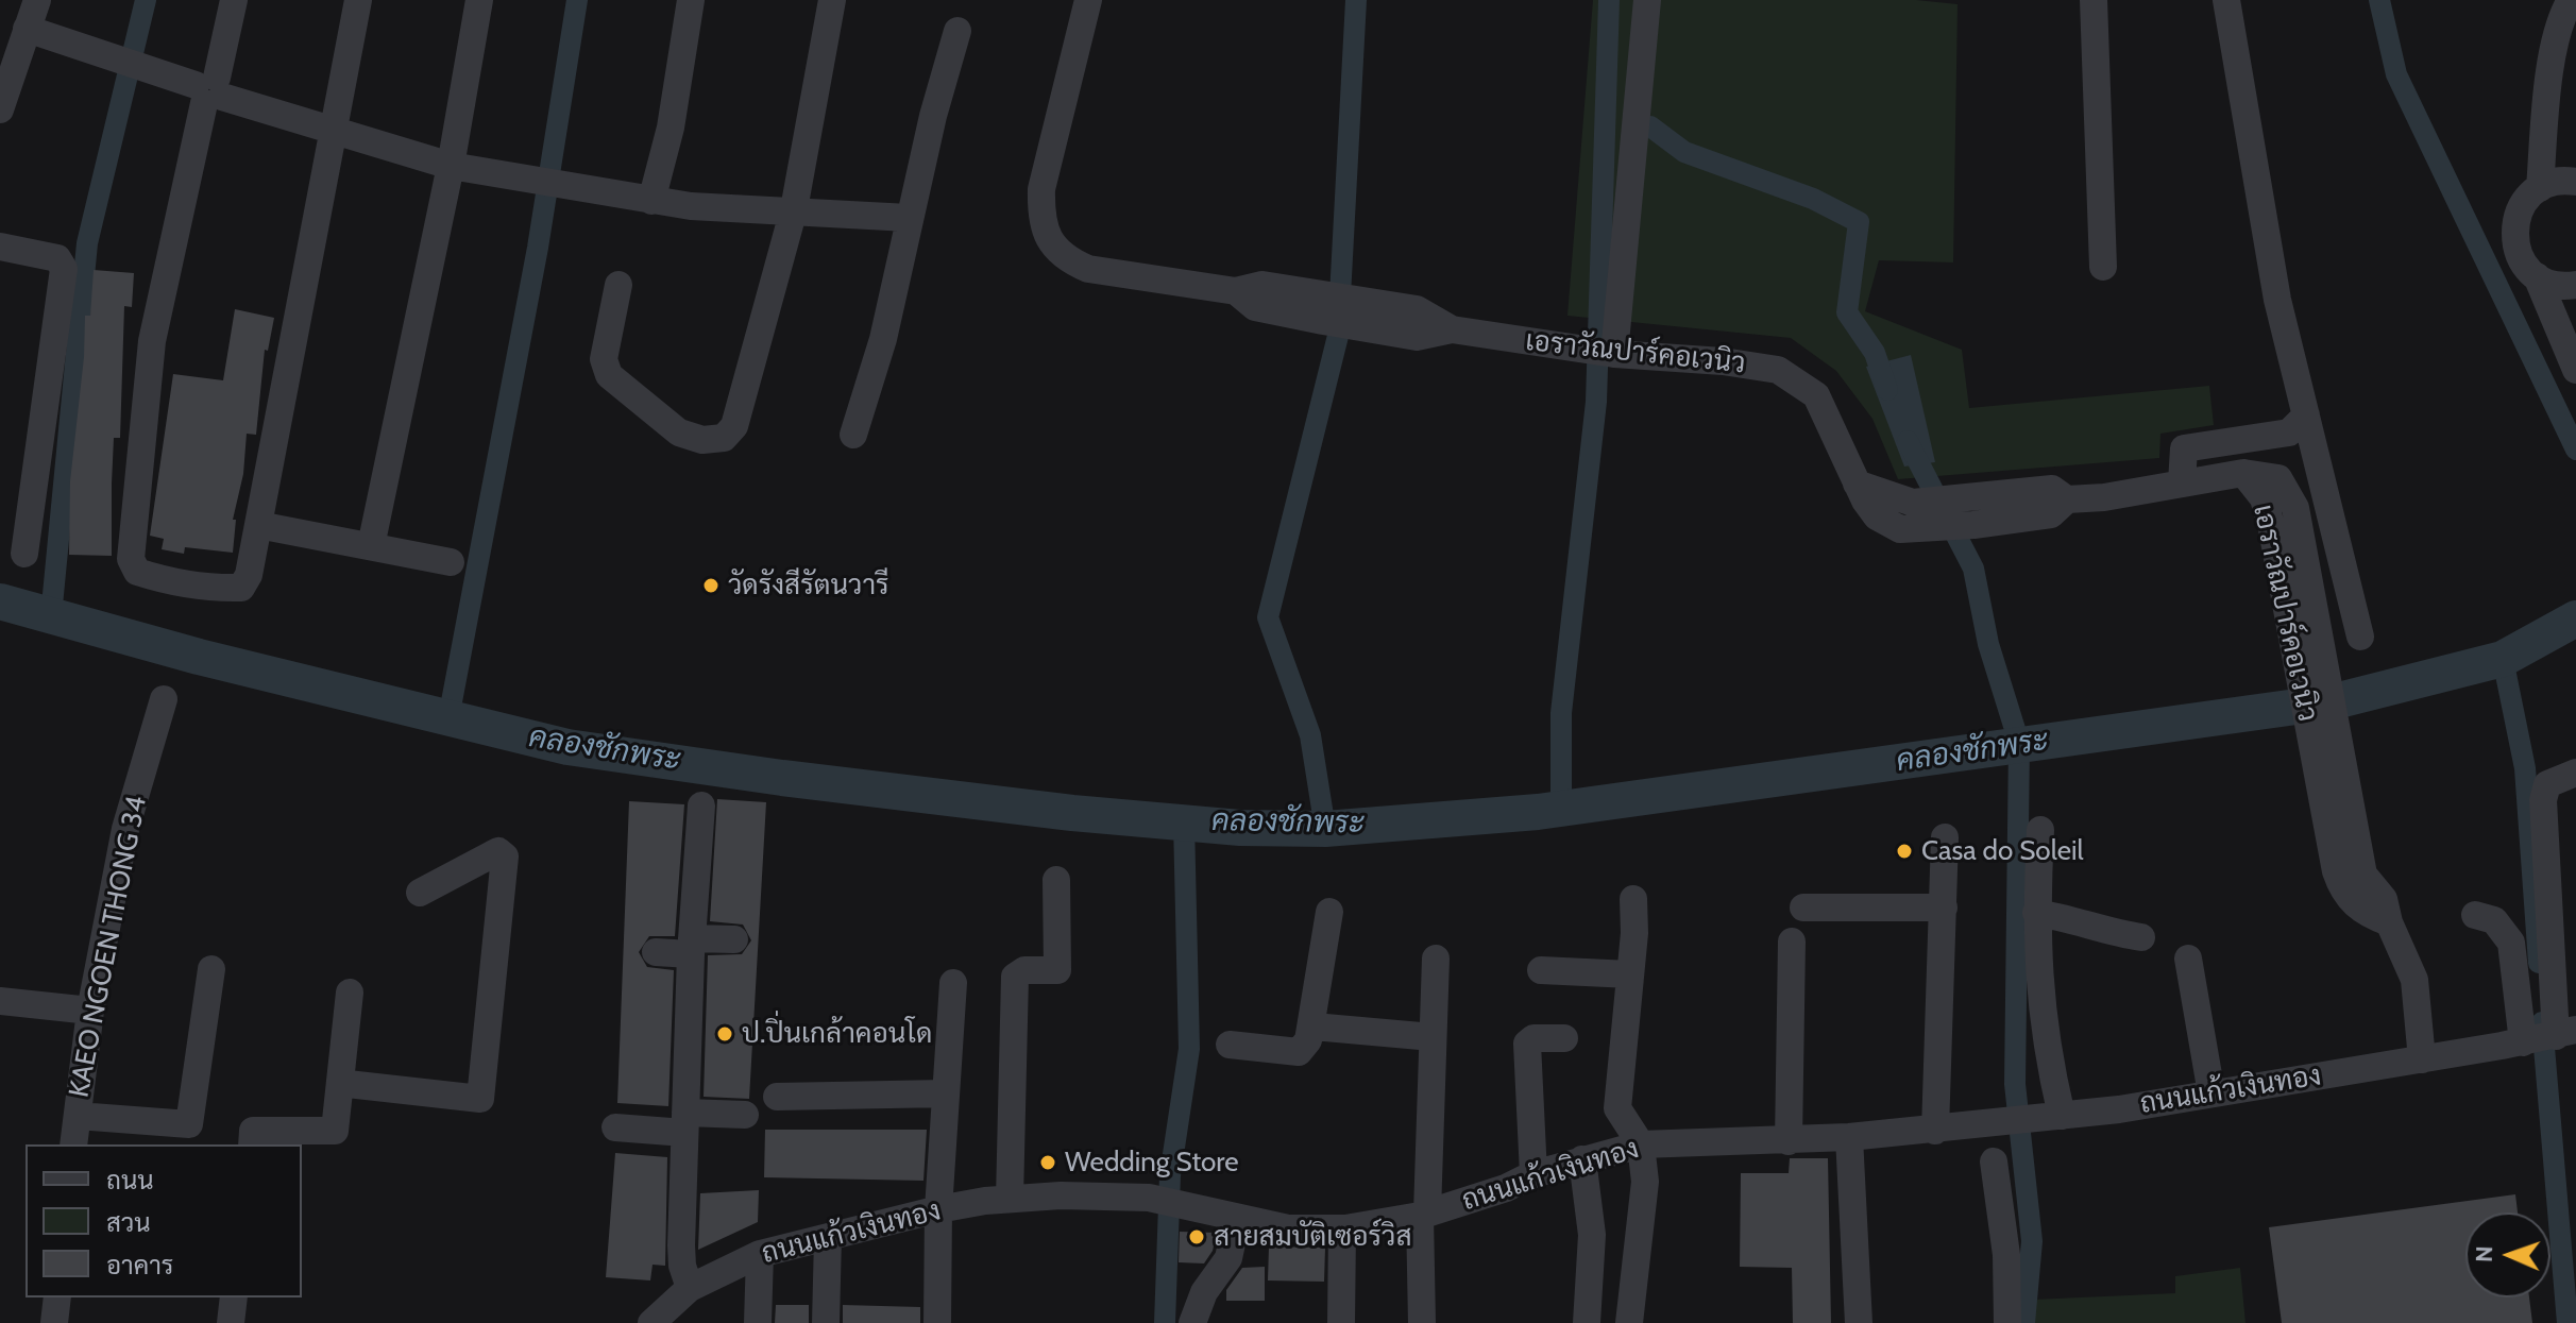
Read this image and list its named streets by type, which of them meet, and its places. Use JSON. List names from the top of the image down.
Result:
{
  "streets": {
    "street": ["เอราวัณปาร์คอเวนิว", "KAEO NGOEN THONG 34", "ถนนแก้วเงินทอง"]
  },
  "crossings": [
    ["เอราวัณปาร์คอเวนิว", "ถนนแก้วเงินทอง"]
  ],
  "water": ["คลองชักพระ"],
  "places": [
    "วัดรังสีรัตนวารี",
    "Casa do Soleil",
    "ป.ปิ่นเกล้าคอนโด",
    "Wedding Store",
    "สายสมบัติเซอร์วิส"
  ],
  "legend": ["ถนน", "สวน", "อาคาร"],
  "north": "left"
}
